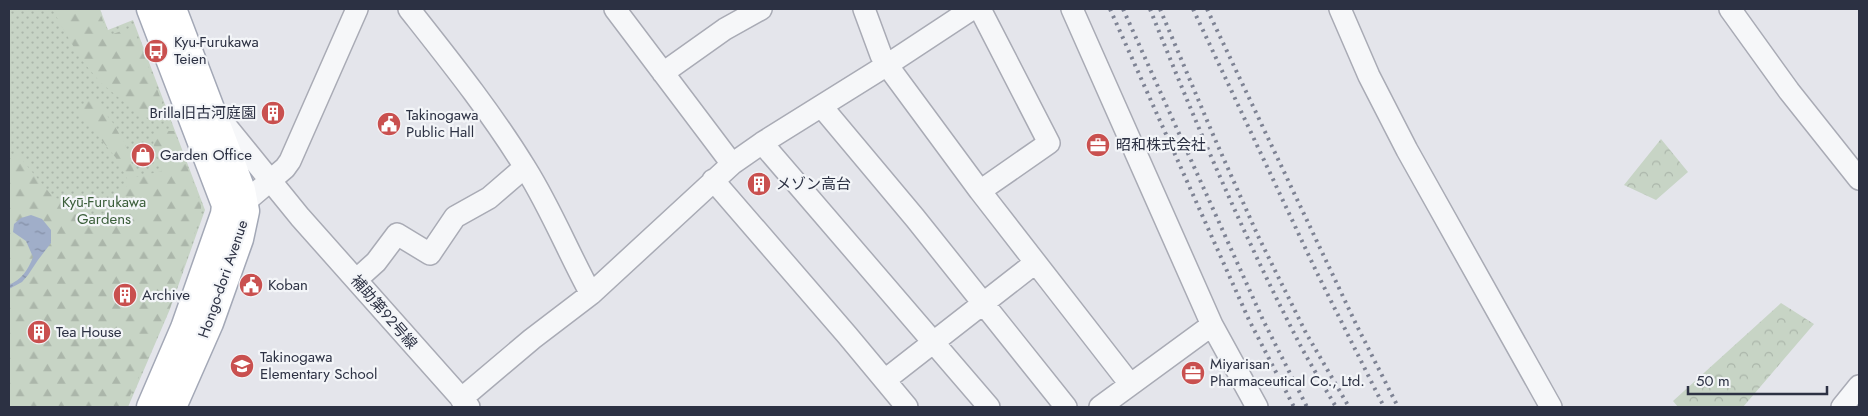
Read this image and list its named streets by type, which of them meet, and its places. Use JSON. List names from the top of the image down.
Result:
{
  "streets": {
    "main road": ["Hongo-dori Avenue"],
    "street": ["補助第92号線"]
  },
  "crossings": [
    ["Hongo-dori Avenue", "補助第92号線"]
  ],
  "parks": ["Kyū-Furukawa Gardens"],
  "places": {
    "bus stop": ["Kyu-Furukawa Teien"],
    "building": [
      "Brilla旧古河庭園",
      "メゾン高台",
      "Archive",
      "Tea House"
    ],
    "public building": ["Takinogawa Public Hall", "Koban"],
    "office": ["昭和株式会社", "Miyarisan Pharmaceutical Co., Ltd."],
    "shop": ["Garden Office"],
    "school or university": ["Takinogawa Elementary School"]
  },
  "scale_bar": "50 m"
}
